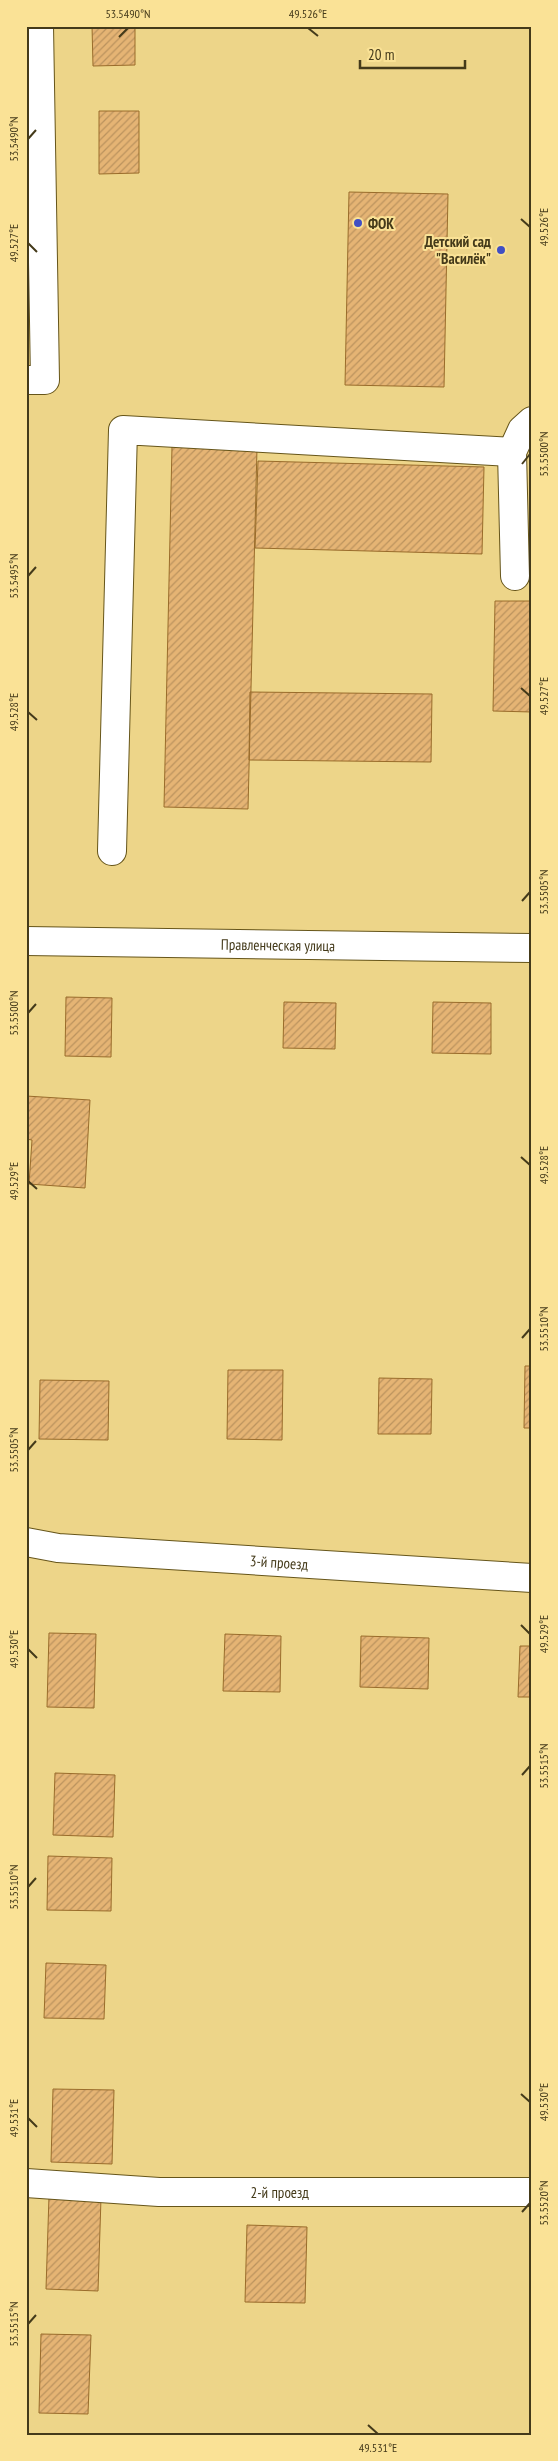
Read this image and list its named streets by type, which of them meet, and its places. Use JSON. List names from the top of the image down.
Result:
{
  "streets": {
    "street": ["Правленческая улица", "3-й проезд", "2-й проезд"]
  },
  "places": ["ФОК", "Детский сад \"Василёк\""],
  "scale_bar": "20 m",
  "coordinates": [
    "53.5490°N",
    "49.526°E",
    "49.527°E",
    "53.5500°N",
    "53.5495°N",
    "49.528°E",
    "53.5505°N",
    "49.529°E",
    "53.5510°N",
    "49.530°E",
    "53.5515°N",
    "49.531°E",
    "53.5520°N"
  ]
}
